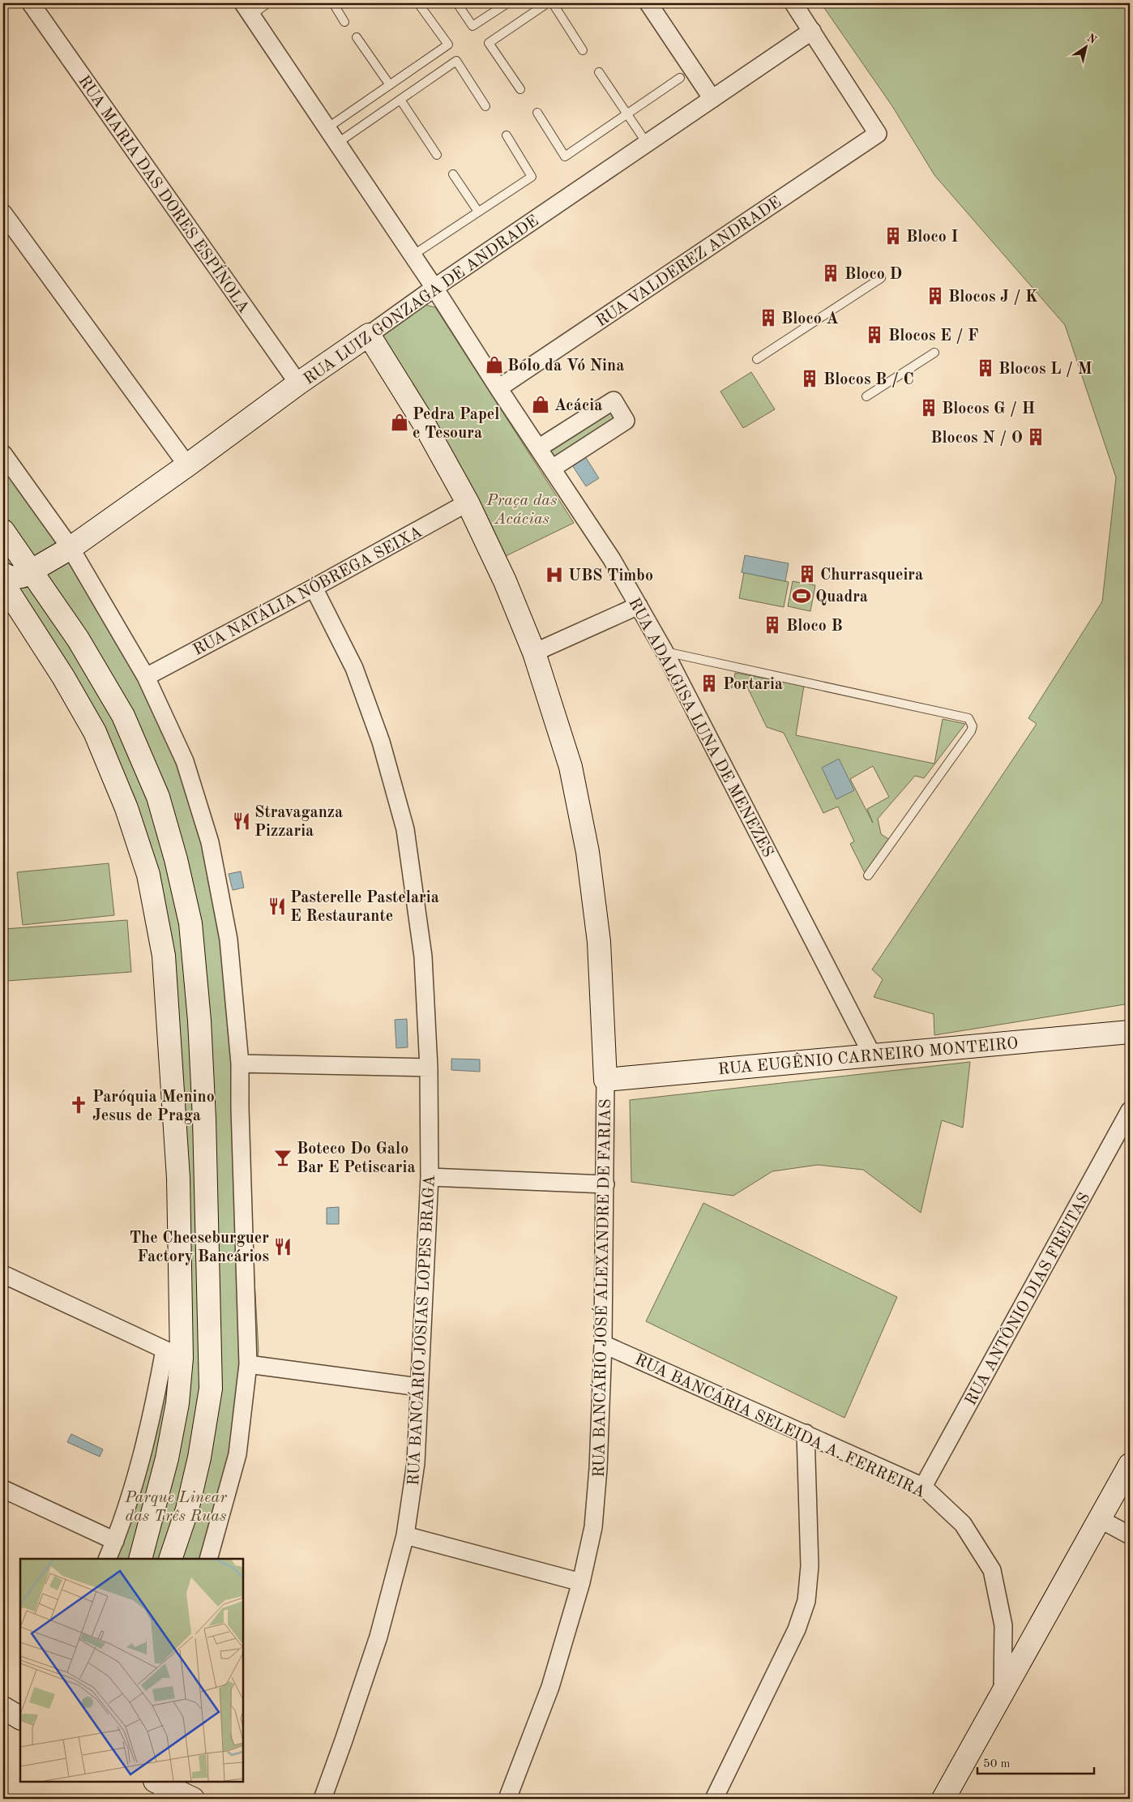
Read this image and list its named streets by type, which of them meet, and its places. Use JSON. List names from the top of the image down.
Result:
{
  "streets": {
    "main road": ["RUA LUIZ GONZAGA DE ANDRADE", "RUA EUGÊNIO CARNEIRO MONTEIRO"],
    "street": [
      "RUA MARIA DAS DORES ESPÍNOLA",
      "RUA VALDEREZ ANDRADE",
      "RUA NATÁLIA NÓBREGA SEIXA",
      "RUA ADALGISA LUNA DE MENEZES",
      "RUA BANCÁRIO JOSÉ ALEXANDRE DE FARIAS",
      "RUA ANTÔNIO DIAS FREITAS",
      "RUA BANCÁRIO JOSIAS LOPES BRAGA",
      "RUA BANCÁRIA SELEIDA A. FERREIRA"
    ]
  },
  "crossings": [
    ["RUA MARIA DAS DORES ESPÍNOLA", "RUA LUIZ GONZAGA DE ANDRADE"],
    ["RUA VALDEREZ ANDRADE", "RUA LUIZ GONZAGA DE ANDRADE"],
    ["RUA VALDEREZ ANDRADE", "RUA ADALGISA LUNA DE MENEZES"],
    ["RUA LUIZ GONZAGA DE ANDRADE", "RUA ADALGISA LUNA DE MENEZES"],
    ["RUA NATÁLIA NÓBREGA SEIXA", "RUA BANCÁRIO JOSIAS LOPES BRAGA"],
    ["RUA ADALGISA LUNA DE MENEZES", "RUA EUGÊNIO CARNEIRO MONTEIRO"],
    ["RUA EUGÊNIO CARNEIRO MONTEIRO", "RUA BANCÁRIO JOSÉ ALEXANDRE DE FARIAS"],
    ["RUA BANCÁRIO JOSÉ ALEXANDRE DE FARIAS", "RUA BANCÁRIA SELEIDA A. FERREIRA"],
    ["RUA ANTÔNIO DIAS FREITAS", "RUA BANCÁRIA SELEIDA A. FERREIRA"]
  ],
  "parks": ["Praça das Acácias", "Parque Linear das Três Ruas"],
  "places": {
    "building": [
      "Bloco I",
      "Bloco D",
      "Blocos J / K",
      "Bloco A",
      "Blocos E / F",
      "Blocos L / M",
      "Blocos B / C",
      "Blocos G / H",
      "Blocos N / O",
      "Churrasqueira",
      "Bloco B",
      "Portaria"
    ],
    "shop": ["Bolo da Vó Nina", "Acácia", "Pedra Papel e Tesoura"],
    "hospital": ["UBS Timbo"],
    "sports": ["Quadra"],
    "restaurant": ["Stravaganza Pizzaria", "Pasterelle Pastelaria E Restaurante", "The Cheeseburguer Factory Bancários"],
    "church": ["Paróquia Menino Jesus de Praga"],
    "bar": ["Boteco Do Galo Bar E Petiscaria"]
  },
  "scale_bar": "50 m",
  "north": "top right"
}
